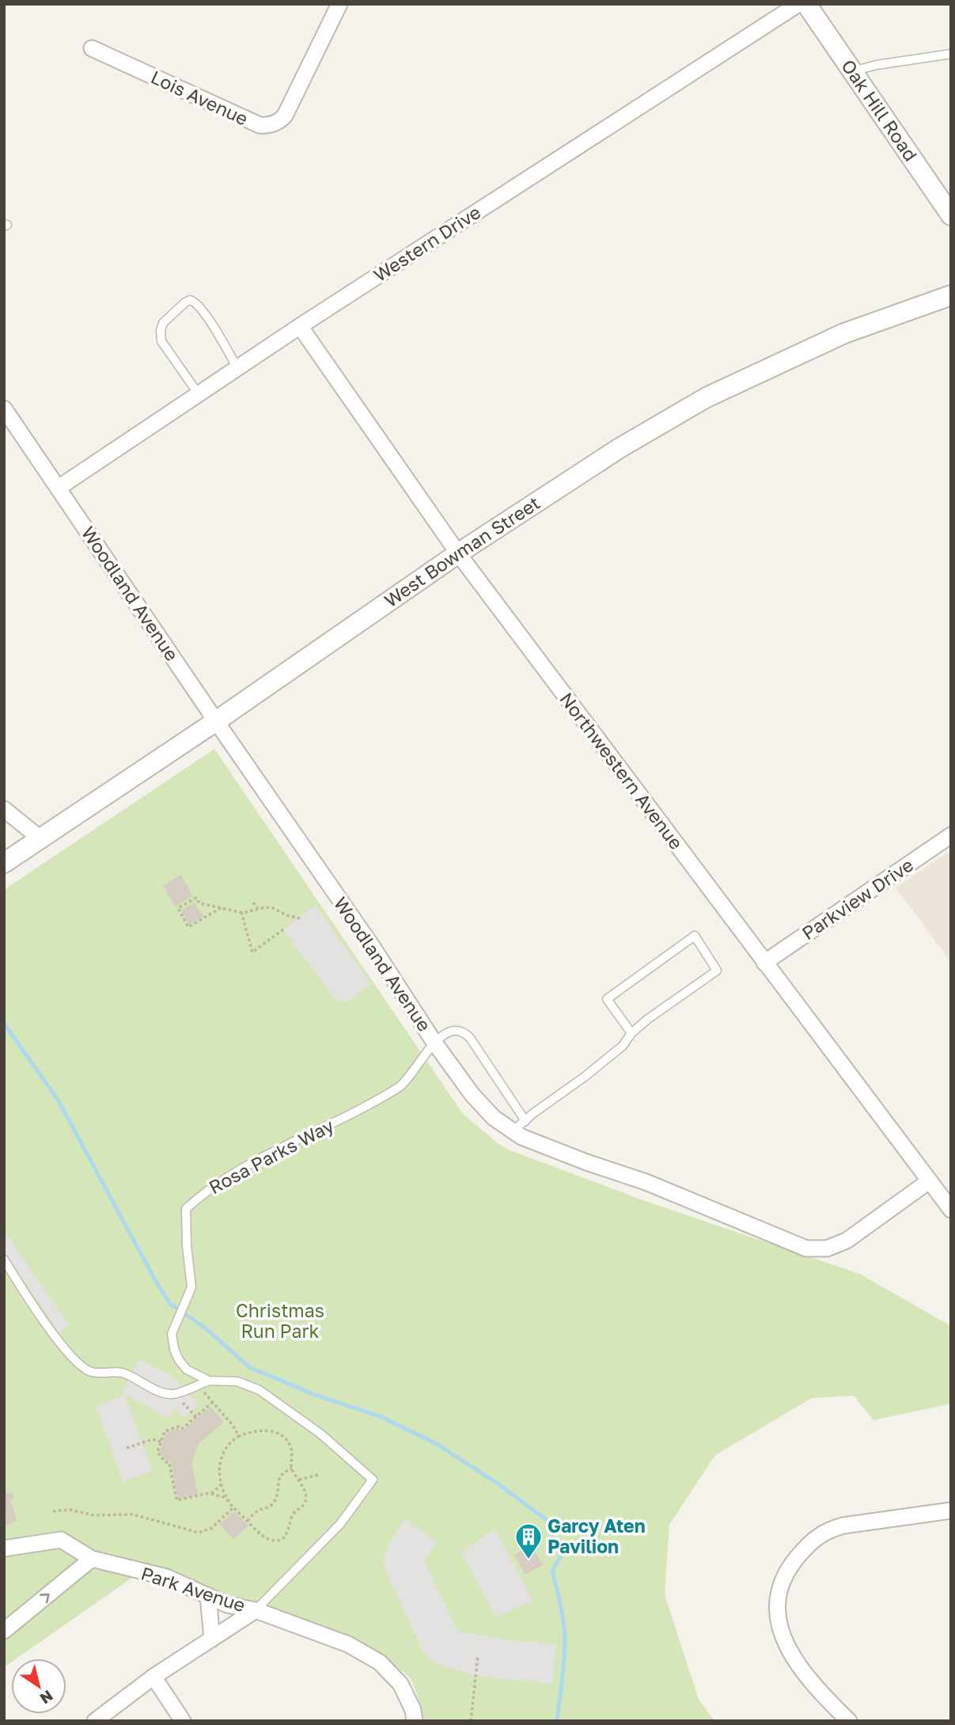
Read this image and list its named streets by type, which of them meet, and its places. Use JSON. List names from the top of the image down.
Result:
{
  "streets": {
    "street": [
      "Lois Avenue",
      "Oak Hill Road",
      "Western Drive",
      "West Bowman Street",
      "Woodland Avenue",
      "Northwestern Avenue",
      "Parkview Drive",
      "Park Avenue"
    ],
    "lane": ["Rosa Parks Way"]
  },
  "crossings": [
    ["Western Drive", "Woodland Avenue"],
    ["Western Drive", "Northwestern Avenue"],
    ["West Bowman Street", "Woodland Avenue"],
    ["West Bowman Street", "Northwestern Avenue"],
    ["Woodland Avenue", "Northwestern Avenue"],
    ["Woodland Avenue", "Rosa Parks Way"],
    ["Northwestern Avenue", "Parkview Drive"],
    ["Rosa Parks Way", "Park Avenue"]
  ],
  "parks": ["Christmas Run Park"],
  "places": {
    "building": ["Garcy Aten Pavilion"]
  },
  "north": "bottom right"
}
